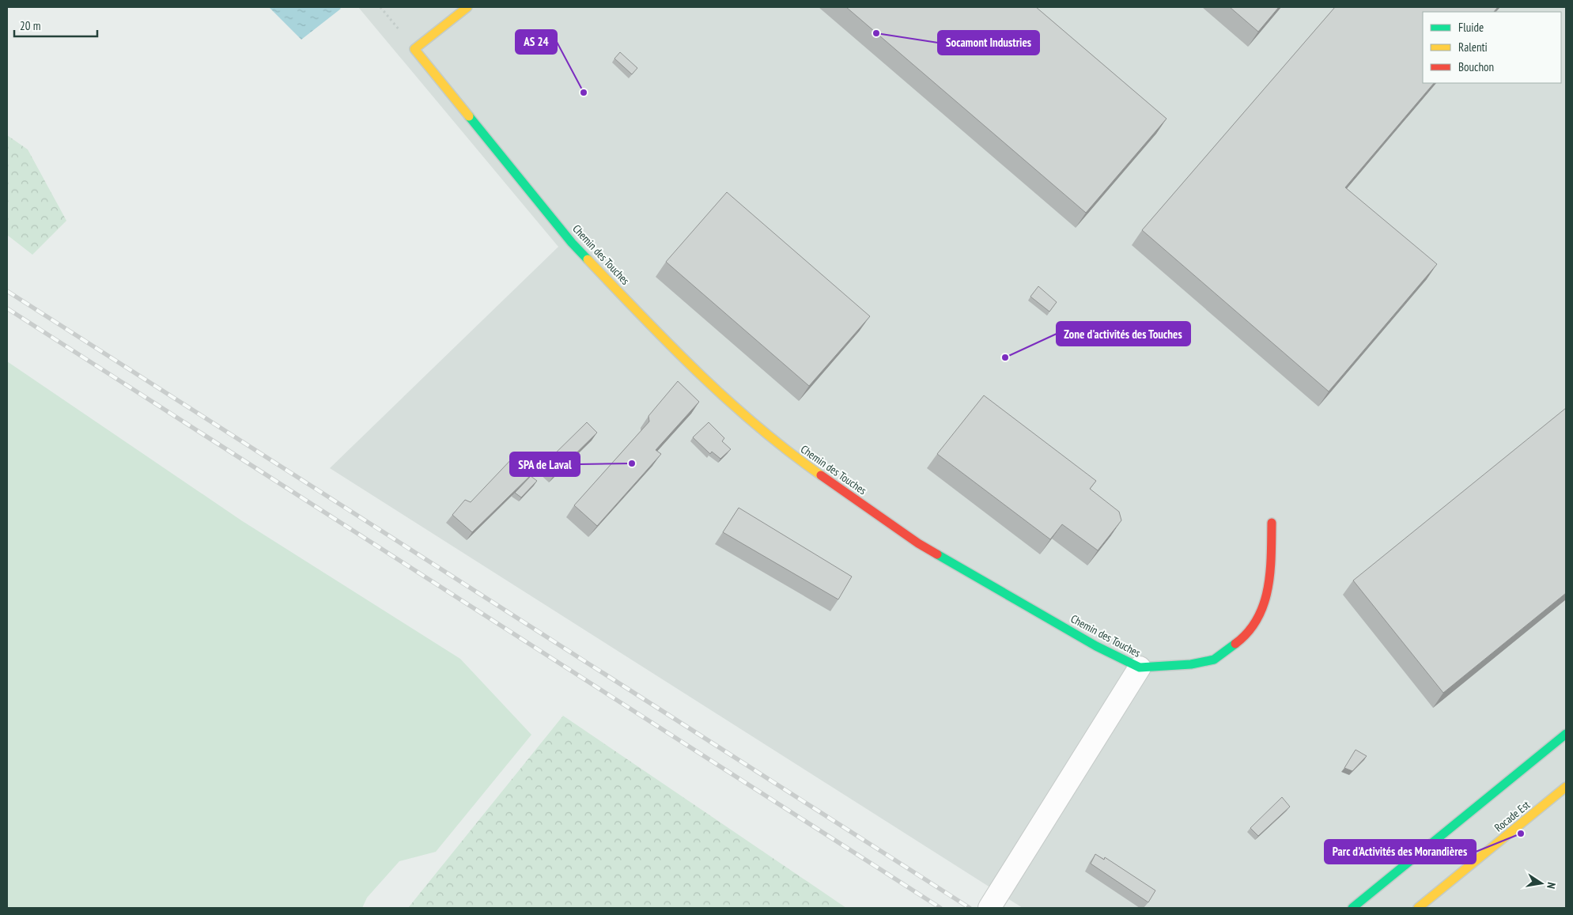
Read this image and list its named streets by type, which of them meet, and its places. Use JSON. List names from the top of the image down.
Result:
{
  "streets": {
    "street": ["Chemin des Touches", "Rocade Est"]
  },
  "places": [
    "Socamont Industries",
    "AS 24",
    "Zone d'activités des Touches",
    "SPA de Laval",
    "Parc d'Activités des Morandières"
  ],
  "legend": ["Fluide", "Ralenti", "Bouchon"],
  "scale_bar": "20 m",
  "north": "right"
}
